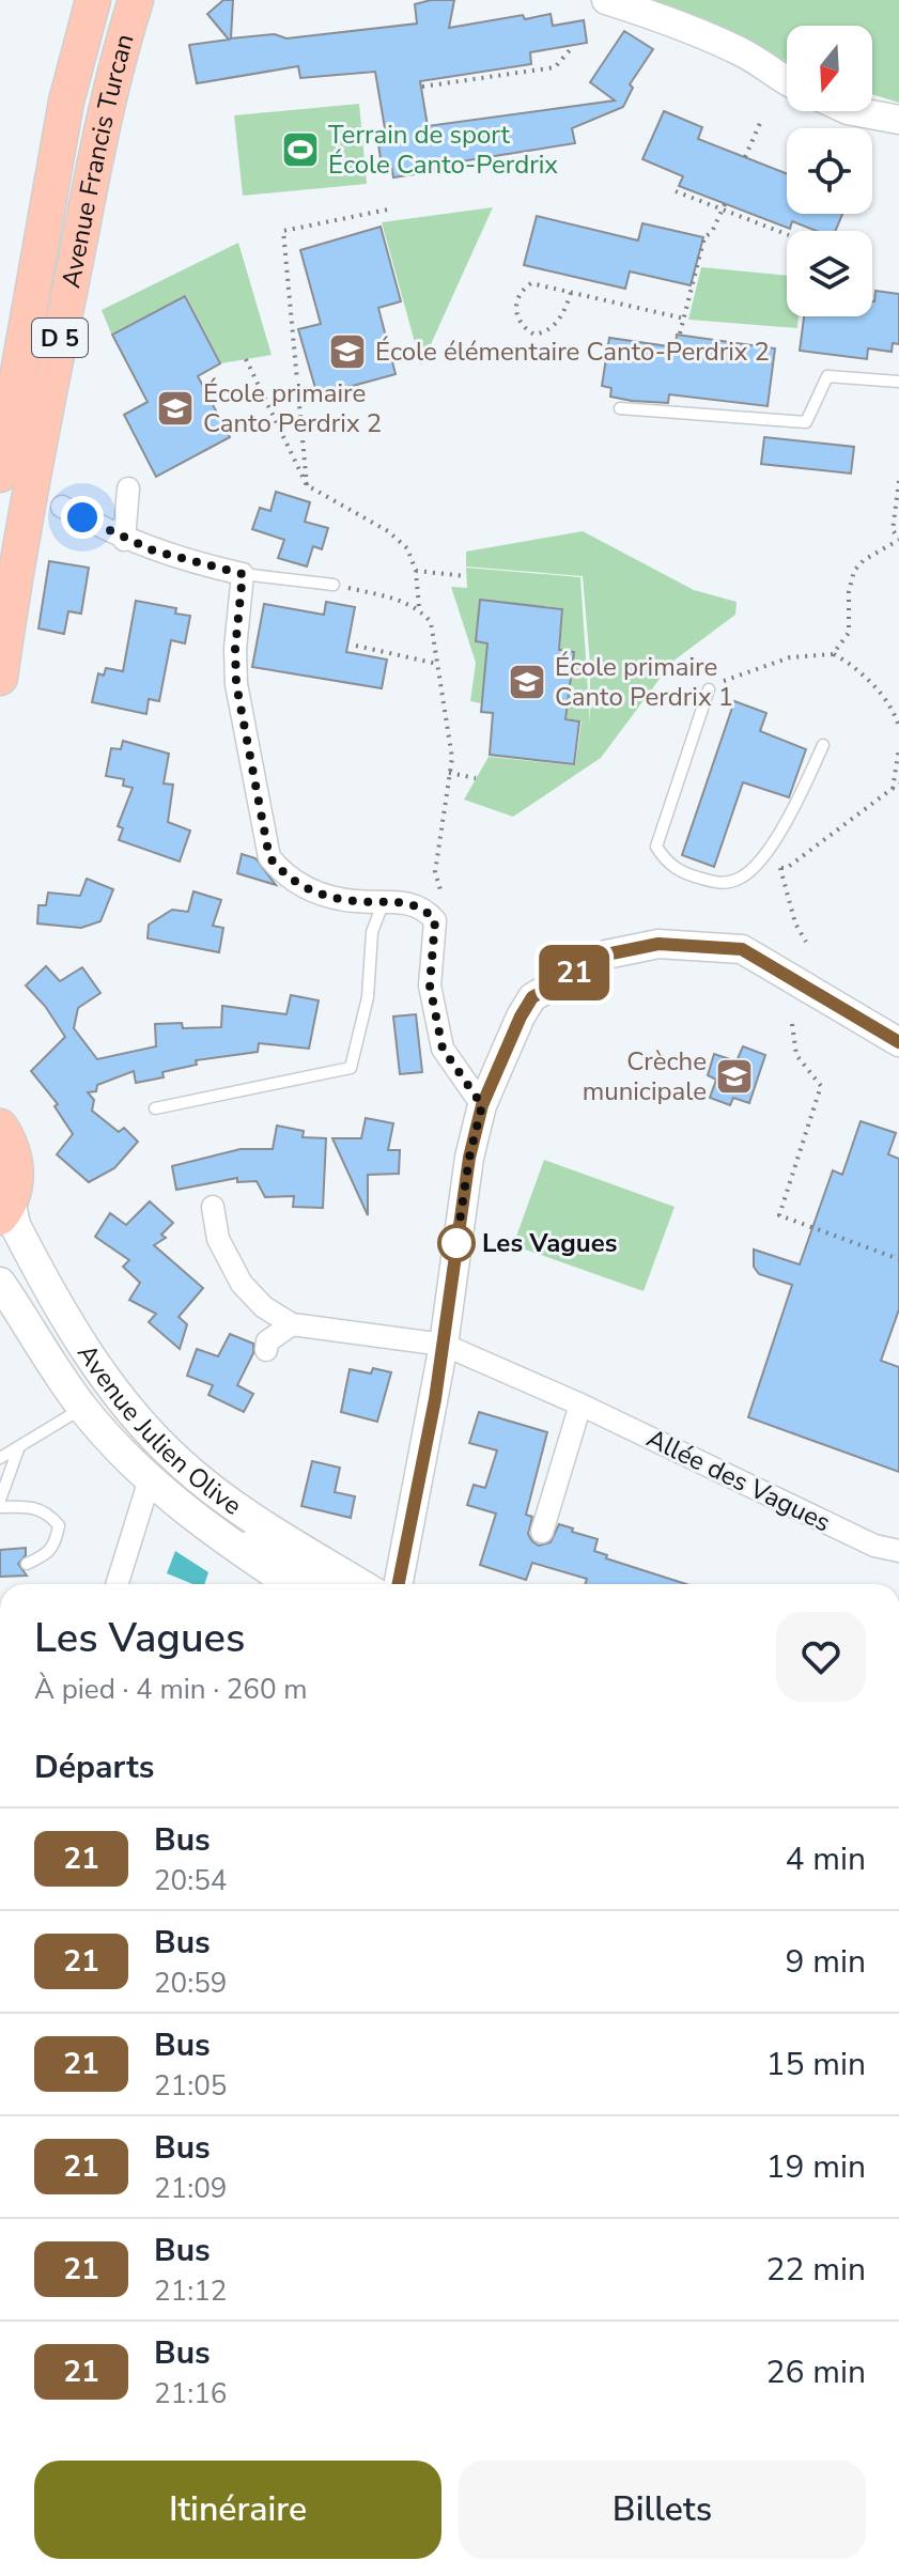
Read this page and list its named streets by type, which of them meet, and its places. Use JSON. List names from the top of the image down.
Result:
{
  "streets": {
    "main road": ["Avenue Francis Turcan", "D 5", "Avenue Julien Olive"],
    "street": ["Allée des Vagues"]
  },
  "places": {
    "sports": ["Terrain de sport École Canto-Perdrix"],
    "school or university": [
      "École élémentaire Canto-Perdrix 2",
      "École primaire Canto Perdrix 2",
      "École primaire Canto Perdrix 1",
      "Crèche municipale"
    ],
    "other": ["Les Vagues"]
  },
  "lines": ["bus line 21"],
  "north": "bottom",
  "page": {
    "on_map": "21",
    "heading": [
      ["Les Vagues", "À pied · 4 min · 260 m"],
      "Départs"
    ],
    "list": [
      {
        "mark": "21",
        "name": "Bus",
        "note": "20:54",
        "value": "4 min"
      },
      {
        "mark": "21",
        "name": "Bus",
        "note": "20:59",
        "value": "9 min"
      },
      {
        "mark": "21",
        "name": "Bus",
        "note": "21:05",
        "value": "15 min"
      },
      {
        "mark": "21",
        "name": "Bus",
        "note": "21:09",
        "value": "19 min"
      },
      {
        "mark": "21",
        "name": "Bus",
        "note": "21:12",
        "value": "22 min"
      },
      {
        "mark": "21",
        "name": "Bus",
        "note": "21:16",
        "value": "26 min"
      }
    ],
    "buttons": ["Itinéraire", "Billets"]
  }
}
